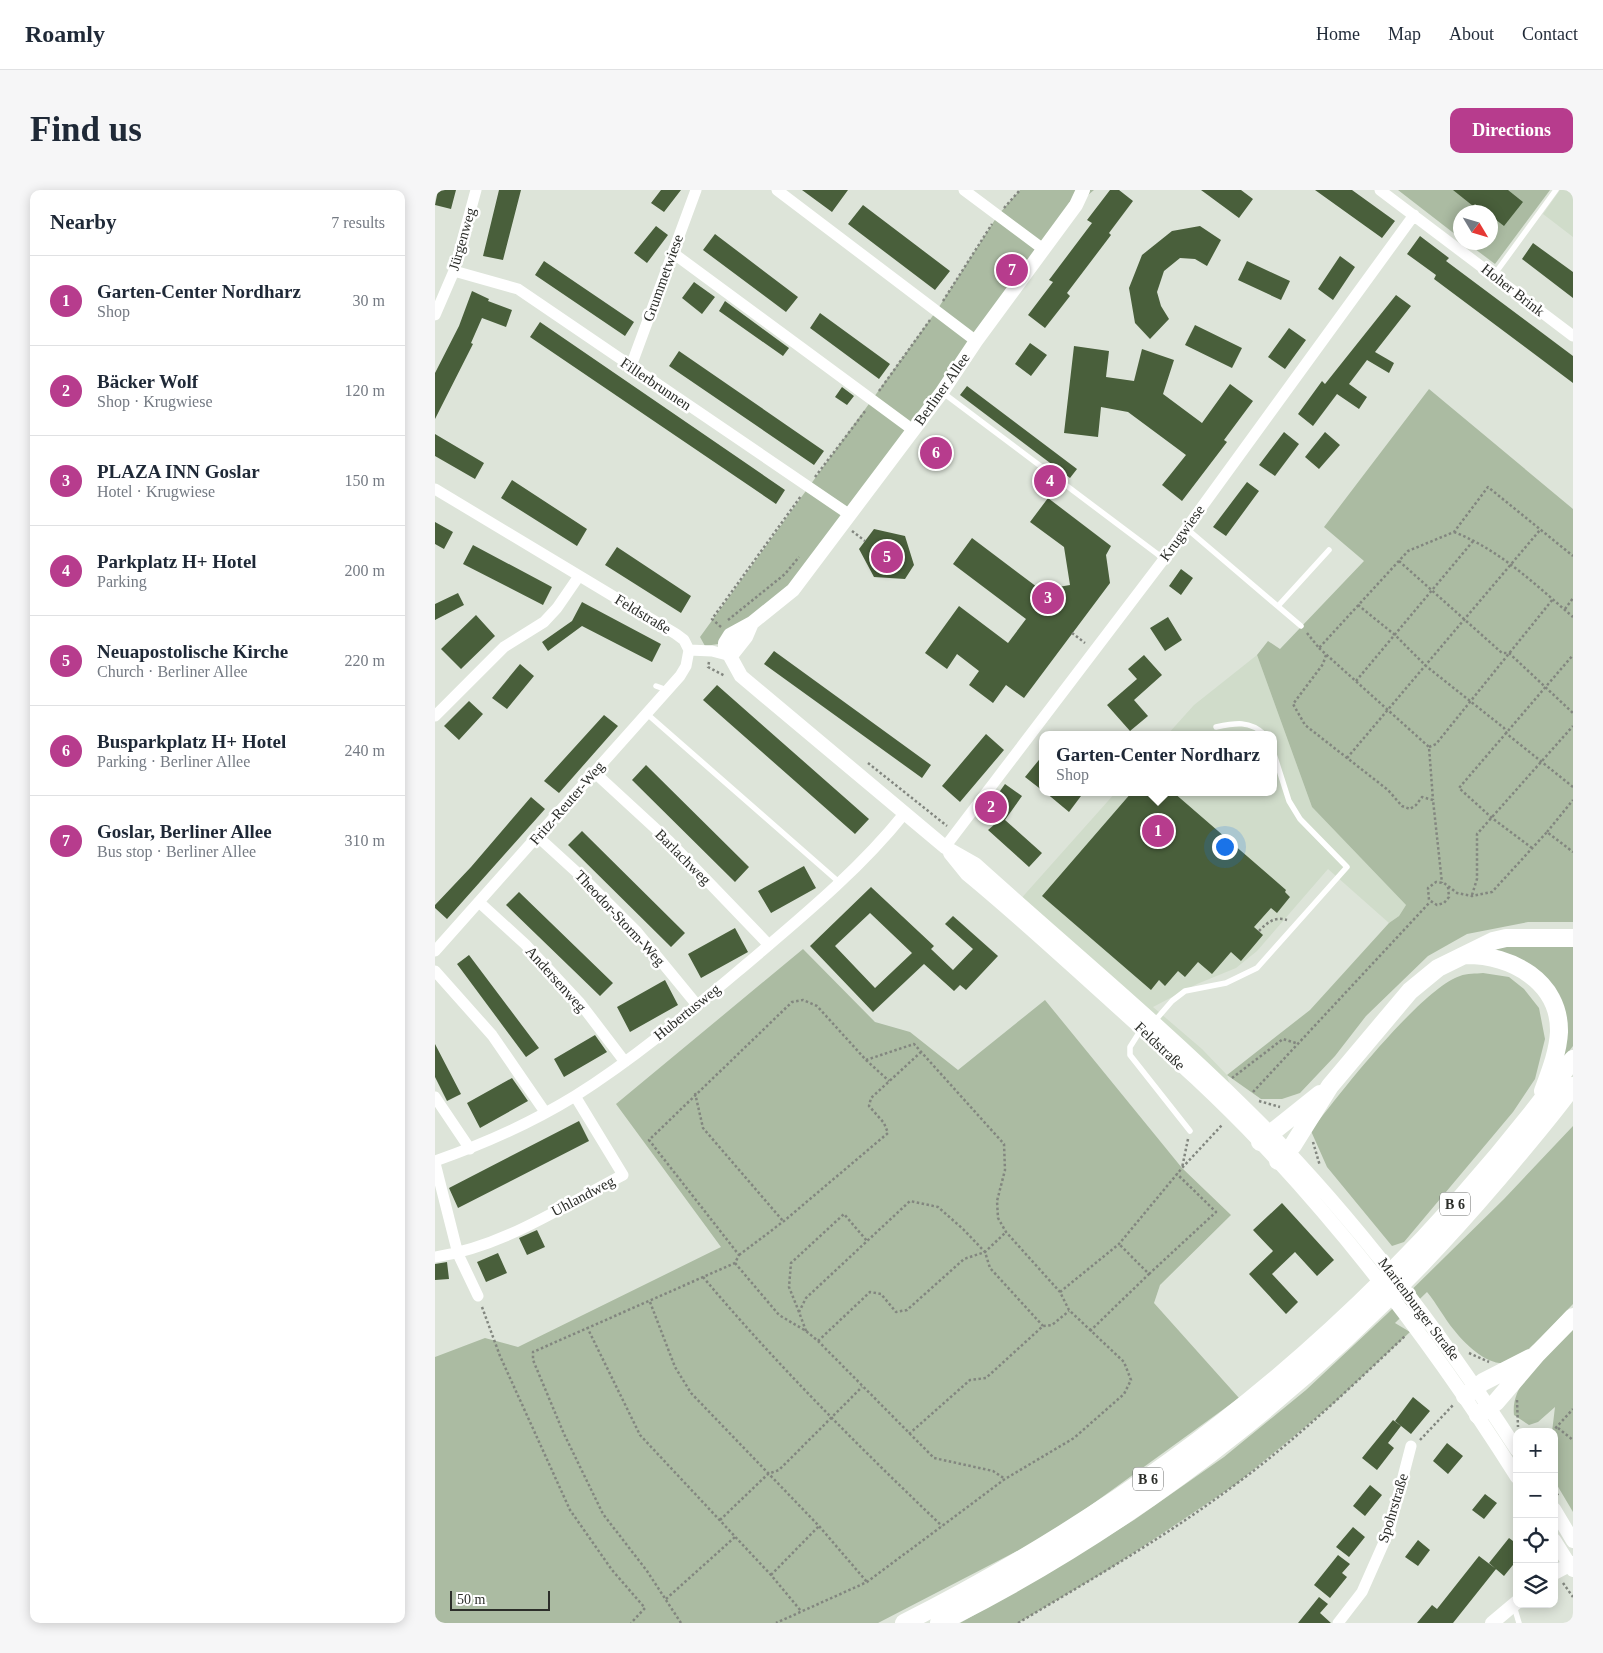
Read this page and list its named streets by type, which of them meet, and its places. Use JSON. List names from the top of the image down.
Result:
{
  "streets": {
    "highway": ["B 6"],
    "street": [
      "Jürgenweg",
      "Grummetwiese",
      "Hoher Brink",
      "Fillerbrunnen",
      "Berliner Allee",
      "Krugwiese",
      "Feldstraße",
      "Fritz-Reuter-Weg",
      "Barlachweg",
      "Theodor-Storm-Weg",
      "Andersenweg",
      "Hubertusweg",
      "Uhlandweg",
      "Marienburger Straße",
      "Spohrstraße"
    ]
  },
  "crossings": [
    ["Jürgenweg", "Fillerbrunnen"],
    ["Grummetwiese", "Fillerbrunnen"],
    ["Hoher Brink", "Krugwiese"],
    ["Fillerbrunnen", "Berliner Allee"],
    ["Berliner Allee", "Feldstraße"],
    ["Krugwiese", "Feldstraße"],
    ["Feldstraße", "Fritz-Reuter-Weg"],
    ["Feldstraße", "Hubertusweg"],
    ["Feldstraße", "Marienburger Straße"],
    ["Fritz-Reuter-Weg", "Barlachweg"],
    ["Fritz-Reuter-Weg", "Theodor-Storm-Weg"],
    ["Fritz-Reuter-Weg", "Andersenweg"],
    ["Barlachweg", "Hubertusweg"],
    ["Theodor-Storm-Weg", "Hubertusweg"],
    ["Andersenweg", "Hubertusweg"],
    ["Hubertusweg", "Uhlandweg"]
  ],
  "scale_bar": "50 m",
  "north": "bottom right",
  "page": {
    "header": "Roamly",
    "nav": [
      "Home",
      "Map",
      "About",
      "Contact"
    ],
    "buttons": "Directions",
    "title": "Find us",
    "heading": ["Nearby", "7 results"],
    "pins": [
      "7",
      "6",
      "4",
      "5",
      "3",
      "2",
      "1"
    ],
    "list": [
      {
        "mark": "1",
        "name": "Garten-Center Nordharz",
        "note": "Shop",
        "value": "30 m"
      },
      {
        "mark": "2",
        "name": "Bäcker Wolf",
        "note": "Shop · Krugwiese",
        "value": "120 m"
      },
      {
        "mark": "3",
        "name": "PLAZA INN Goslar",
        "note": "Hotel · Krugwiese",
        "value": "150 m"
      },
      {
        "mark": "4",
        "name": "Parkplatz H+ Hotel",
        "note": "Parking",
        "value": "200 m"
      },
      {
        "mark": "5",
        "name": "Neuapostolische Kirche",
        "note": "Church · Berliner Allee",
        "value": "220 m"
      },
      {
        "mark": "6",
        "name": "Busparkplatz H+ Hotel",
        "note": "Parking · Berliner Allee",
        "value": "240 m"
      },
      {
        "mark": "7",
        "name": "Goslar, Berliner Allee",
        "note": "Bus stop · Berliner Allee",
        "value": "310 m"
      }
    ],
    "popup": ["Garten-Center Nordharz", "Shop"],
    "map_buttons": ["+", "−"],
    "scale": "50 m"
  }
}
